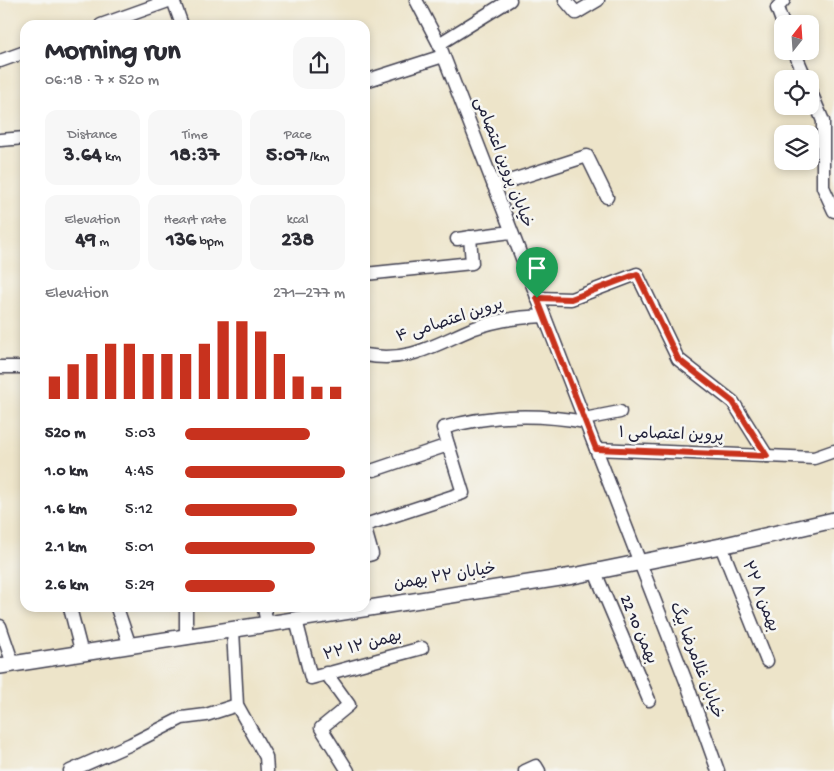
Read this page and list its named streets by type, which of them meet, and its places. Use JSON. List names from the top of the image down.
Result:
{
  "streets": {
    "main road": ["خیابان ۲۲ بهمن"],
    "street": [
      "خیابان پروین اعتصامی",
      "پروین اعتصامی ۴",
      "پروین اعتصامی ۱",
      "۲۲ بهمن ۸",
      "22 بهمن 10",
      "۲۲ بهمن ۱۲",
      "خیابان غلامرضا بیگ"
    ]
  },
  "crossings": [
    ["خیابان پروین اعتصامی", "پروین اعتصامی ۴"],
    ["خیابان پروین اعتصامی", "پروین اعتصامی ۱"],
    ["خیابان پروین اعتصامی", "خیابان ۲۲ بهمن"],
    ["خیابان پروین اعتصامی", "خیابان غلامرضا بیگ"],
    ["خیابان ۲۲ بهمن", "۲۲ بهمن ۸"],
    ["خیابان ۲۲ بهمن", "22 بهمن 10"],
    ["خیابان ۲۲ بهمن", "۲۲ بهمن ۱۲"],
    ["خیابان ۲۲ بهمن", "خیابان غلامرضا بیگ"]
  ],
  "north": "top",
  "page": {
    "heading": ["Morning run", "06:18 · 7 × 520 m"],
    "stats": [
      ["Distance", "3.64 km"],
      ["Time", "18:37"],
      ["Pace", "5:07 /km"],
      ["Elevation", "49 m"],
      ["Heart rate", "136 bpm"],
      ["kcal", "238"]
    ],
    "chart": ["Elevation", "271–277 m"],
    "list": [
      {
        "name": "520 m",
        "note": "5:03"
      },
      {
        "name": "1.0 km",
        "note": "4:45"
      },
      {
        "name": "1.6 km",
        "note": "5:12"
      },
      {
        "name": "2.1 km",
        "note": "5:01"
      },
      {
        "name": "2.6 km",
        "note": "5:29"
      }
    ]
  }
}
